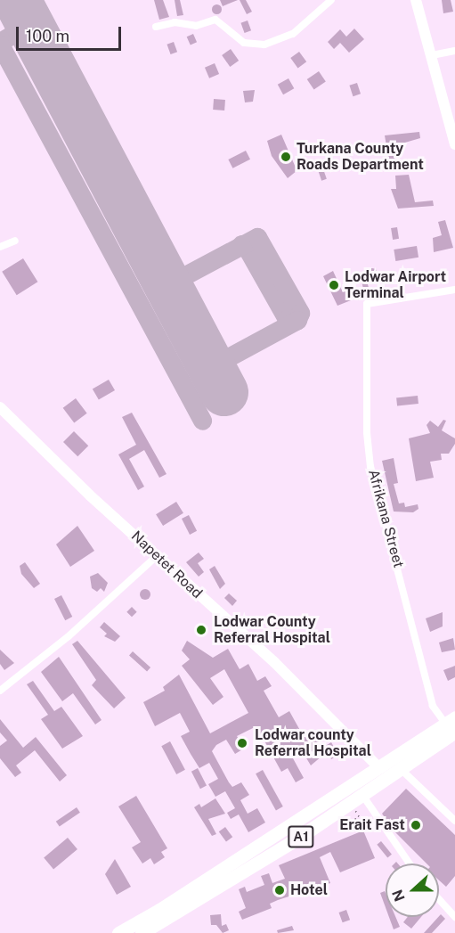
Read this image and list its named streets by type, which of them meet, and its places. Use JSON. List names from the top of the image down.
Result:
{
  "streets": {
    "highway": ["A1"],
    "main road": ["Napetet Road"],
    "street": ["Afrikana Street"]
  },
  "crossings": [
    ["Afrikana Street", "A1"],
    ["Napetet Road", "A1"]
  ],
  "places": [
    "Turkana County Roads Department",
    "Lodwar Airport Terminal",
    "Lodwar County Referral Hospital",
    "Lodwar county Referral Hospital",
    "Erait Fast",
    "Hotel"
  ],
  "scale_bar": "100 m",
  "north": "left"
}
